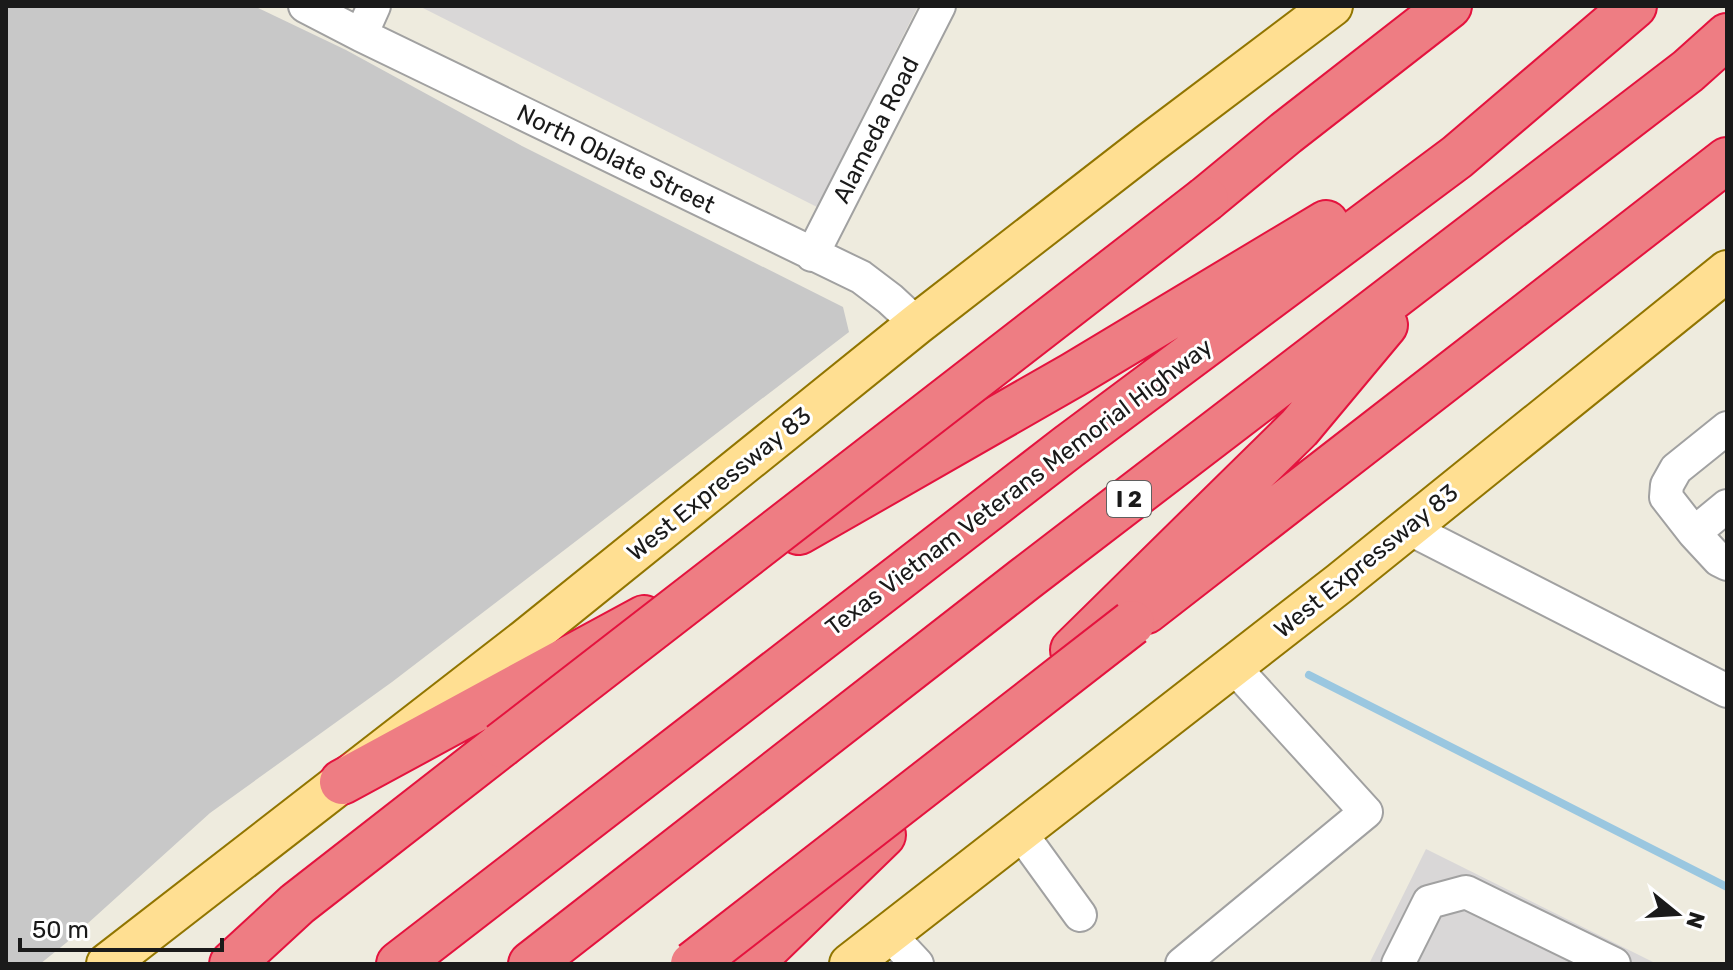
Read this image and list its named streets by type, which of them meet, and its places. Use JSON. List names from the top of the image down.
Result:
{
  "streets": {
    "highway": ["Texas Vietnam Veterans Memorial Highway", "I 2"],
    "main road": ["West Expressway 83"],
    "street": ["Alameda Road", "North Oblate Street"]
  },
  "crossings": [
    ["Alameda Road", "North Oblate Street"],
    ["North Oblate Street", "West Expressway 83"]
  ],
  "scale_bar": "50 m",
  "north": "right"
}
